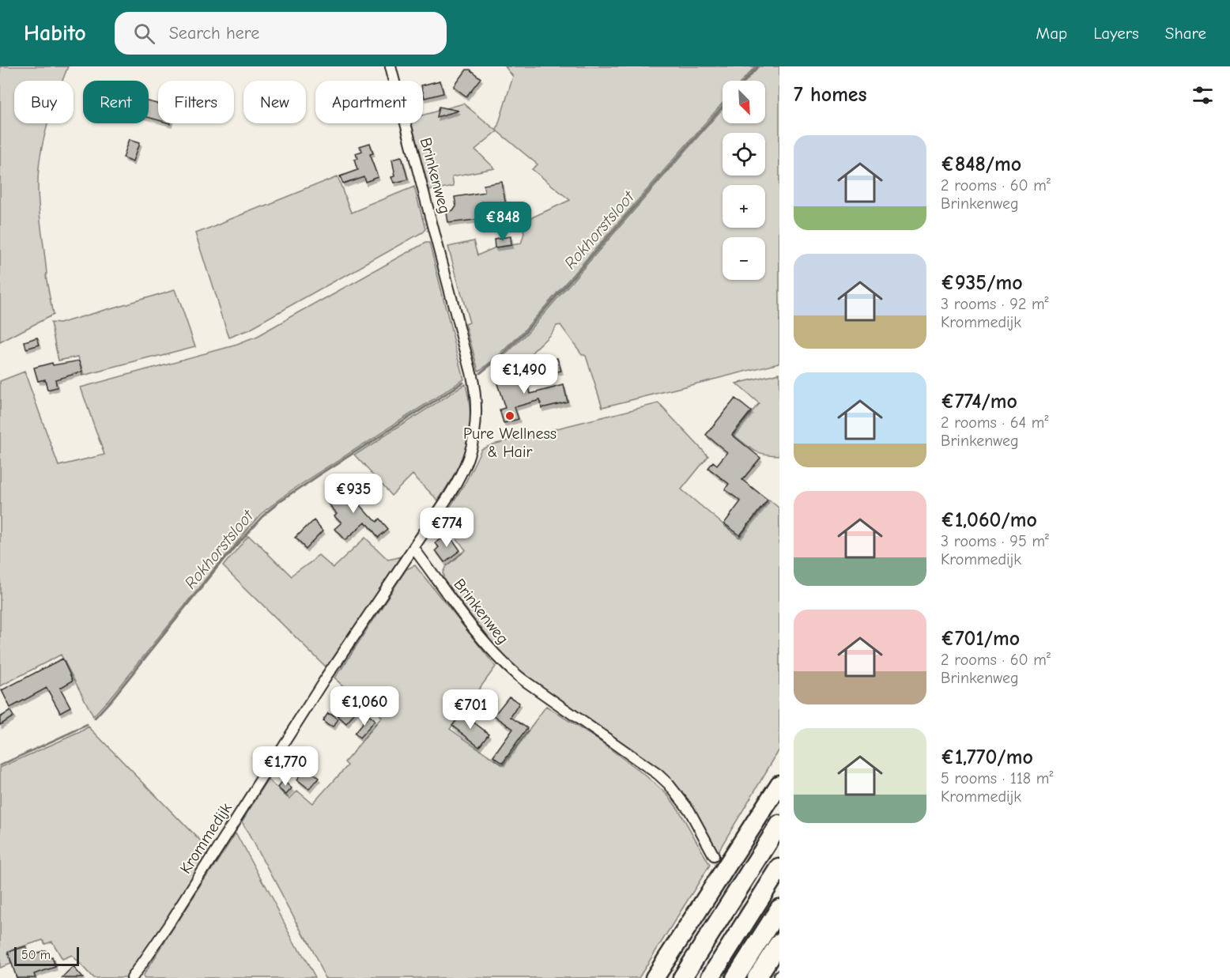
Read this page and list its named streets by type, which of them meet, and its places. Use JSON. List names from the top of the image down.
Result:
{
  "streets": {
    "street": ["Brinkenweg", "Krommedijk"]
  },
  "crossings": [
    ["Brinkenweg", "Krommedijk"]
  ],
  "water": ["Rokhorstsloot"],
  "places": ["Pure Wellness & Hair"],
  "scale_bar": "50 m",
  "north": "bottom right",
  "page": {
    "header": "Habito",
    "search": "Search here",
    "nav": ["Map", "Layers", "Share"],
    "heading": "7 homes",
    "map_buttons": ["+", "−"],
    "chip": [
      "Buy",
      "Rent",
      "Filters",
      "New",
      "Apartment"
    ],
    "list": [
      {
        "name": "€848/mo",
        "note": "2 rooms · 60 m² · Brinkenweg"
      },
      {
        "name": "€935/mo",
        "note": "3 rooms · 92 m² · Krommedijk"
      },
      {
        "name": "€774/mo",
        "note": "2 rooms · 64 m² · Brinkenweg"
      },
      {
        "name": "€1,060/mo",
        "note": "3 rooms · 95 m² · Krommedijk"
      },
      {
        "name": "€701/mo",
        "note": "2 rooms · 60 m² · Brinkenweg"
      },
      {
        "name": "€1,770/mo",
        "note": "5 rooms · 118 m² · Krommedijk"
      }
    ],
    "price": [
      "€848",
      "€1,490",
      "€935",
      "€774",
      "€1,060",
      "€701",
      "€1,770"
    ],
    "scale": "50 m"
  }
}
